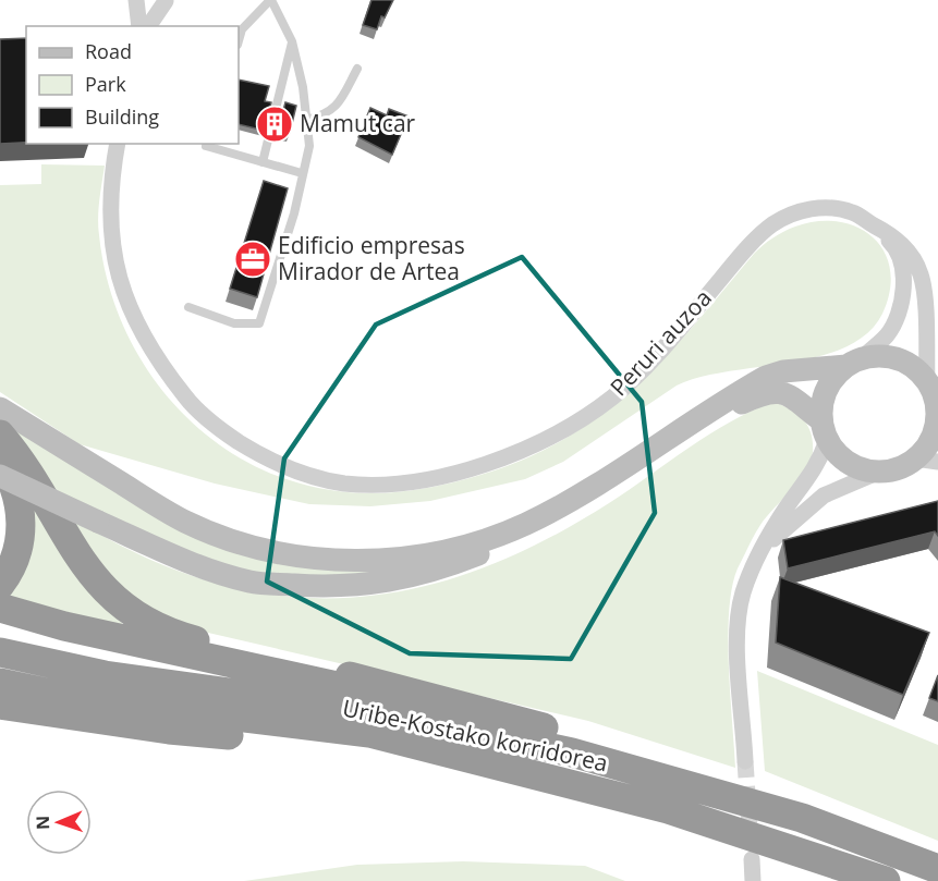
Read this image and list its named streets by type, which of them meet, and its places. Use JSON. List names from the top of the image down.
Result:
{
  "streets": {
    "highway": ["Uribe-Kostako korridorea"],
    "street": ["Peruri auzoa"]
  },
  "places": {
    "building": ["Mamut car"],
    "office": ["Edificio empresas Mirador de Artea"]
  },
  "legend": ["Road", "Park", "Building"],
  "north": "left"
}
